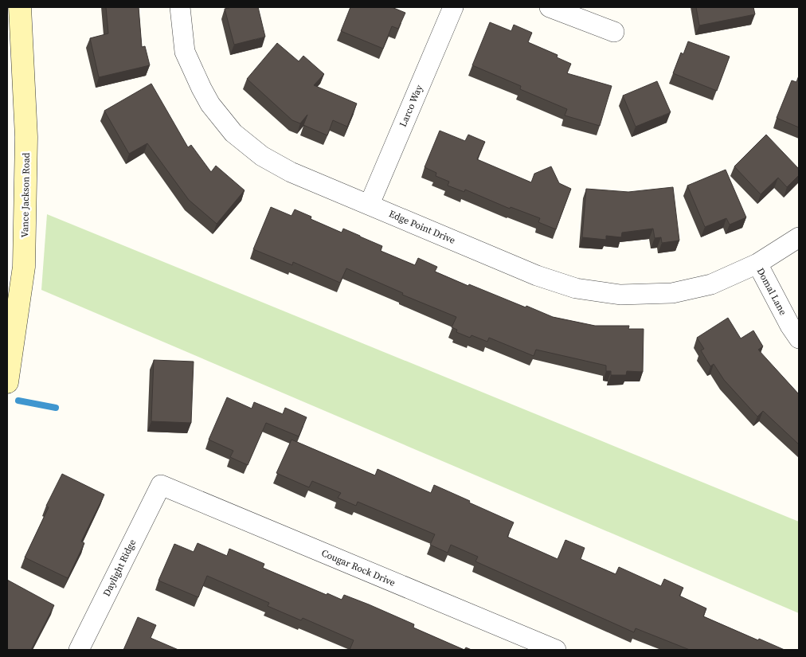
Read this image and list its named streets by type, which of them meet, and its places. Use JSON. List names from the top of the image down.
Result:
{
  "streets": {
    "main road": ["Vance Jackson Road"],
    "street": [
      "Larco Way",
      "Edge Point Drive",
      "Domal Lane",
      "Daylight Ridge",
      "Cougar Rock Drive"
    ]
  },
  "crossings": [
    ["Larco Way", "Edge Point Drive"],
    ["Edge Point Drive", "Domal Lane"],
    ["Daylight Ridge", "Cougar Rock Drive"]
  ]
}
